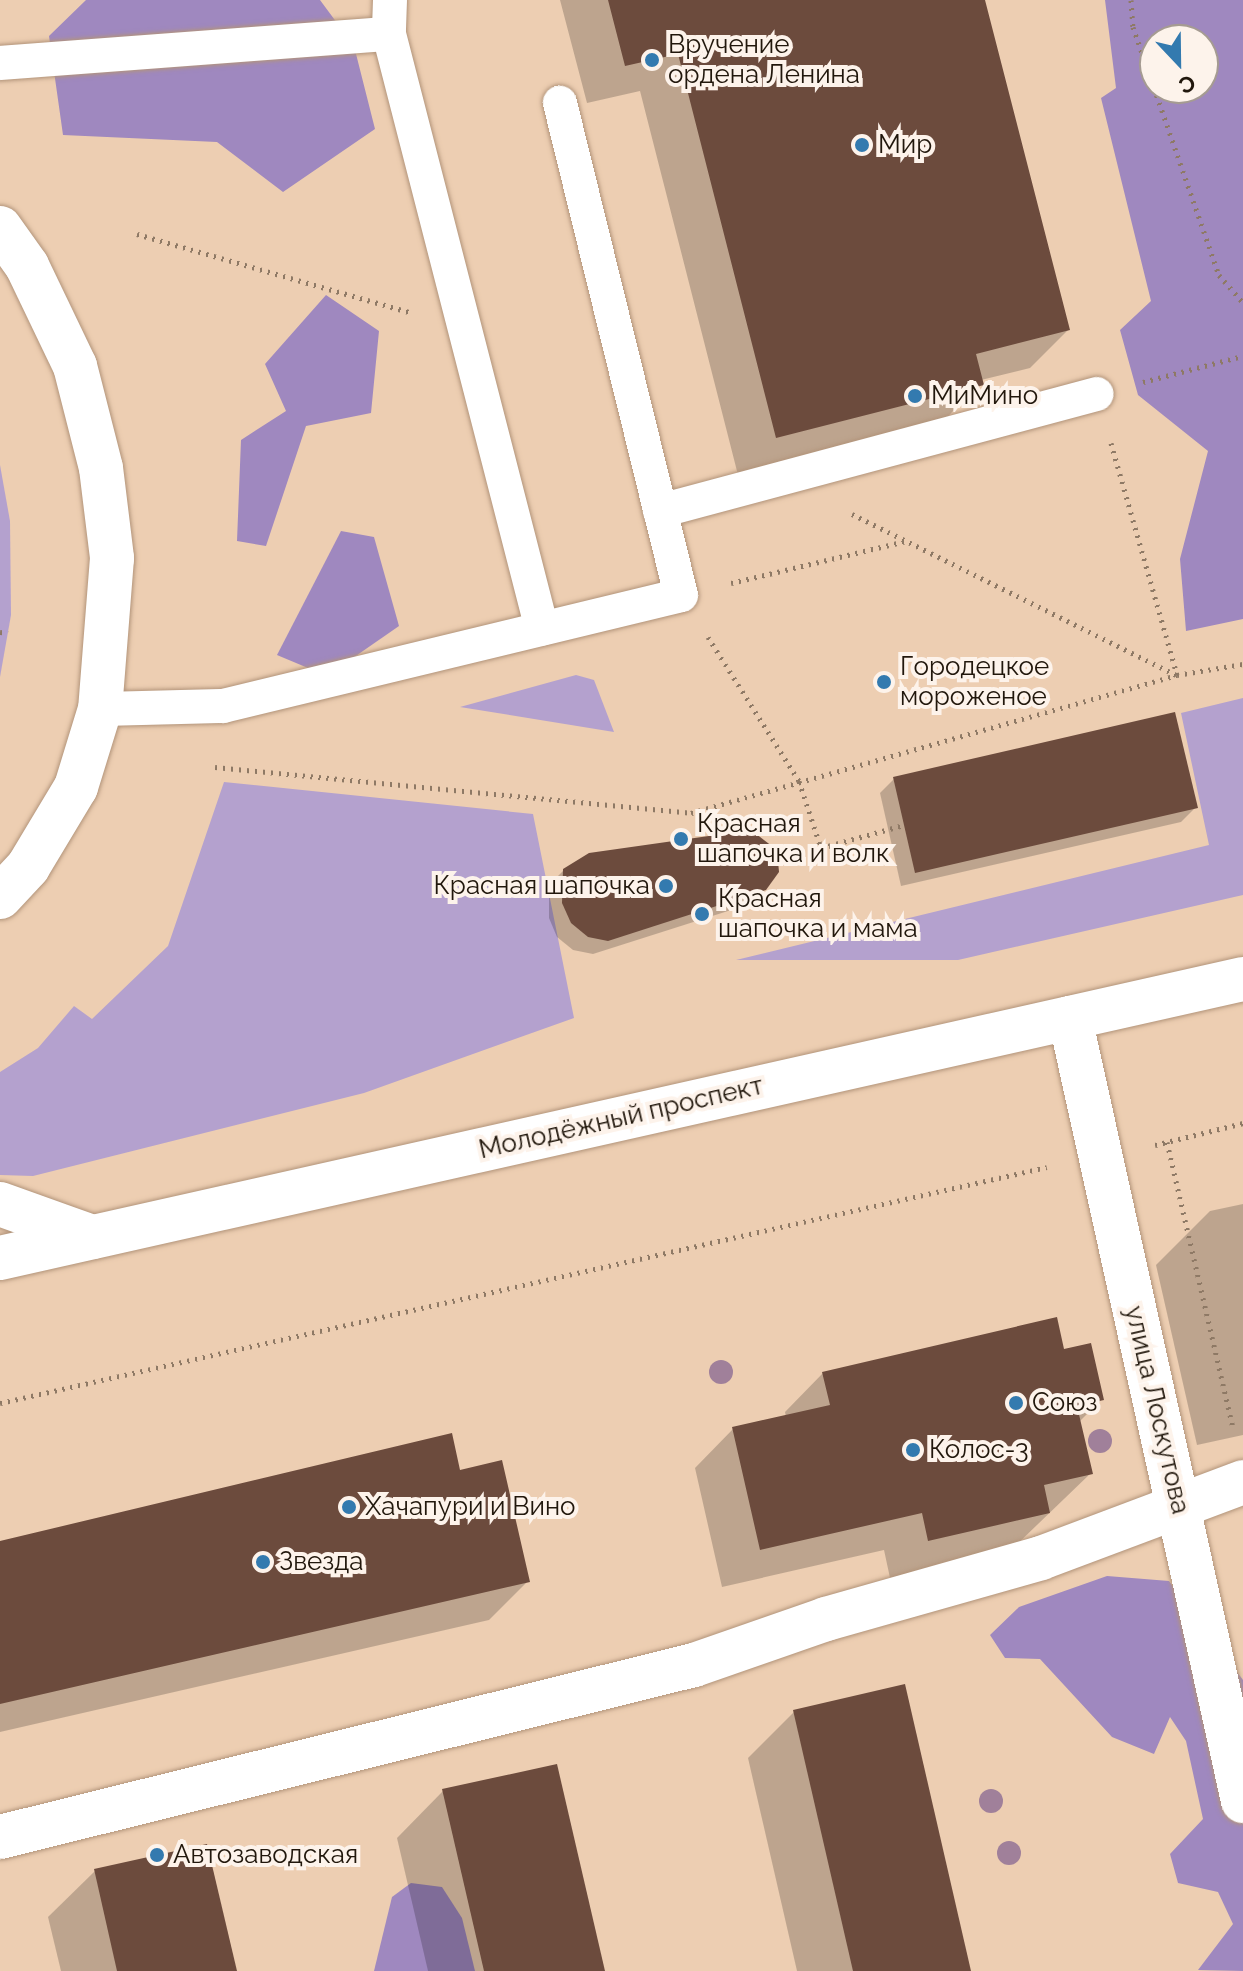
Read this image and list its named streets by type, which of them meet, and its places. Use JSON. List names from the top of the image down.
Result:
{
  "streets": {
    "street": ["Молодёжный проспект", "улица Лоскутова"]
  },
  "crossings": [
    ["Молодёжный проспект", "улица Лоскутова"]
  ],
  "places": [
    "Вручение ордена Ленина",
    "Мир",
    "МиМино",
    "Городецкое мороженое",
    "Красная шапочка и волк",
    "Красная шапочка",
    "Красная шапочка и мама",
    "Союз",
    "Колос-3",
    "Хачапури и Вино",
    "Звезда",
    "Автозаводская"
  ],
  "north": "bottom"
}
